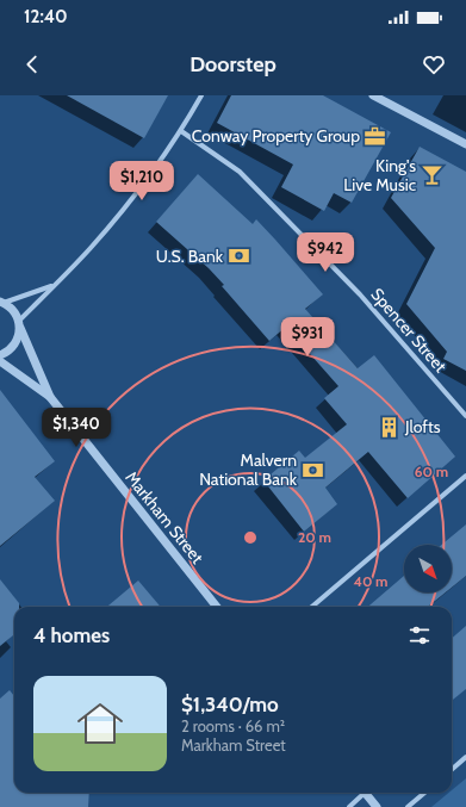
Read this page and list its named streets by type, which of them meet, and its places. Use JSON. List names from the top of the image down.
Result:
{
  "streets": {
    "street": ["Spencer Street", "Markham Street"]
  },
  "places": {
    "office": ["Conway Property Group"],
    "bar": ["King's Live Music"],
    "bank": ["U.S. Bank", "Malvern National Bank"],
    "building": ["Jlofts"]
  },
  "north": "bottom right",
  "page": {
    "status": "12:40",
    "header": "Doorstep",
    "price": [
      "$1,210",
      "$942",
      "$931",
      "$1,340"
    ],
    "heading": "4 homes",
    "list": [
      {
        "name": "$1,340/mo",
        "note": "2 rooms · 66 m² · Markham Street"
      }
    ]
  },
  "rings": ["60 m", "20 m", "40 m"]
}
